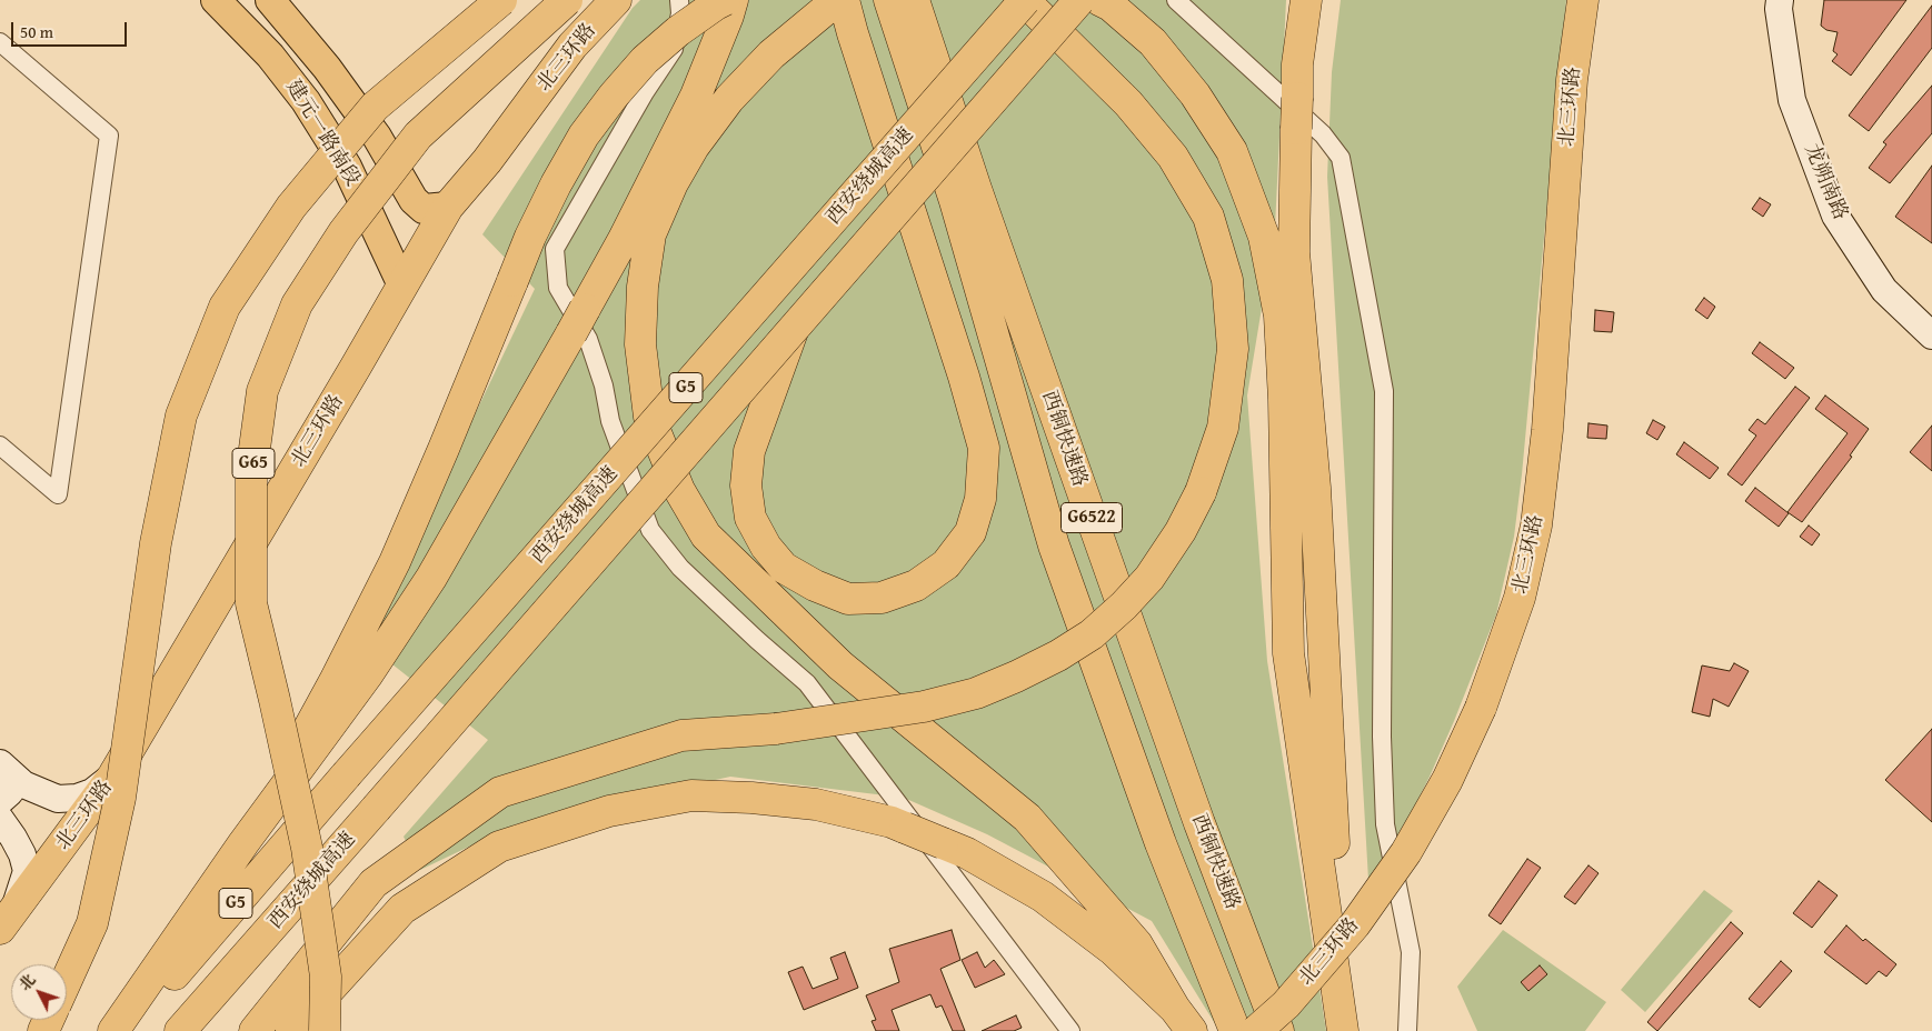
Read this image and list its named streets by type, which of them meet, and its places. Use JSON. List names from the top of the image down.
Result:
{
  "streets": {
    "highway": [
      "北三环路",
      "西安绕城高速",
      "G5",
      "西铜快速路",
      "G65",
      "G6522"
    ],
    "main road": ["建元一路南段"],
    "street": ["龙朔南路"]
  },
  "crossings": [
    ["北三环路", "建元一路南段"]
  ],
  "scale_bar": "50 m",
  "north": "top left"
}
